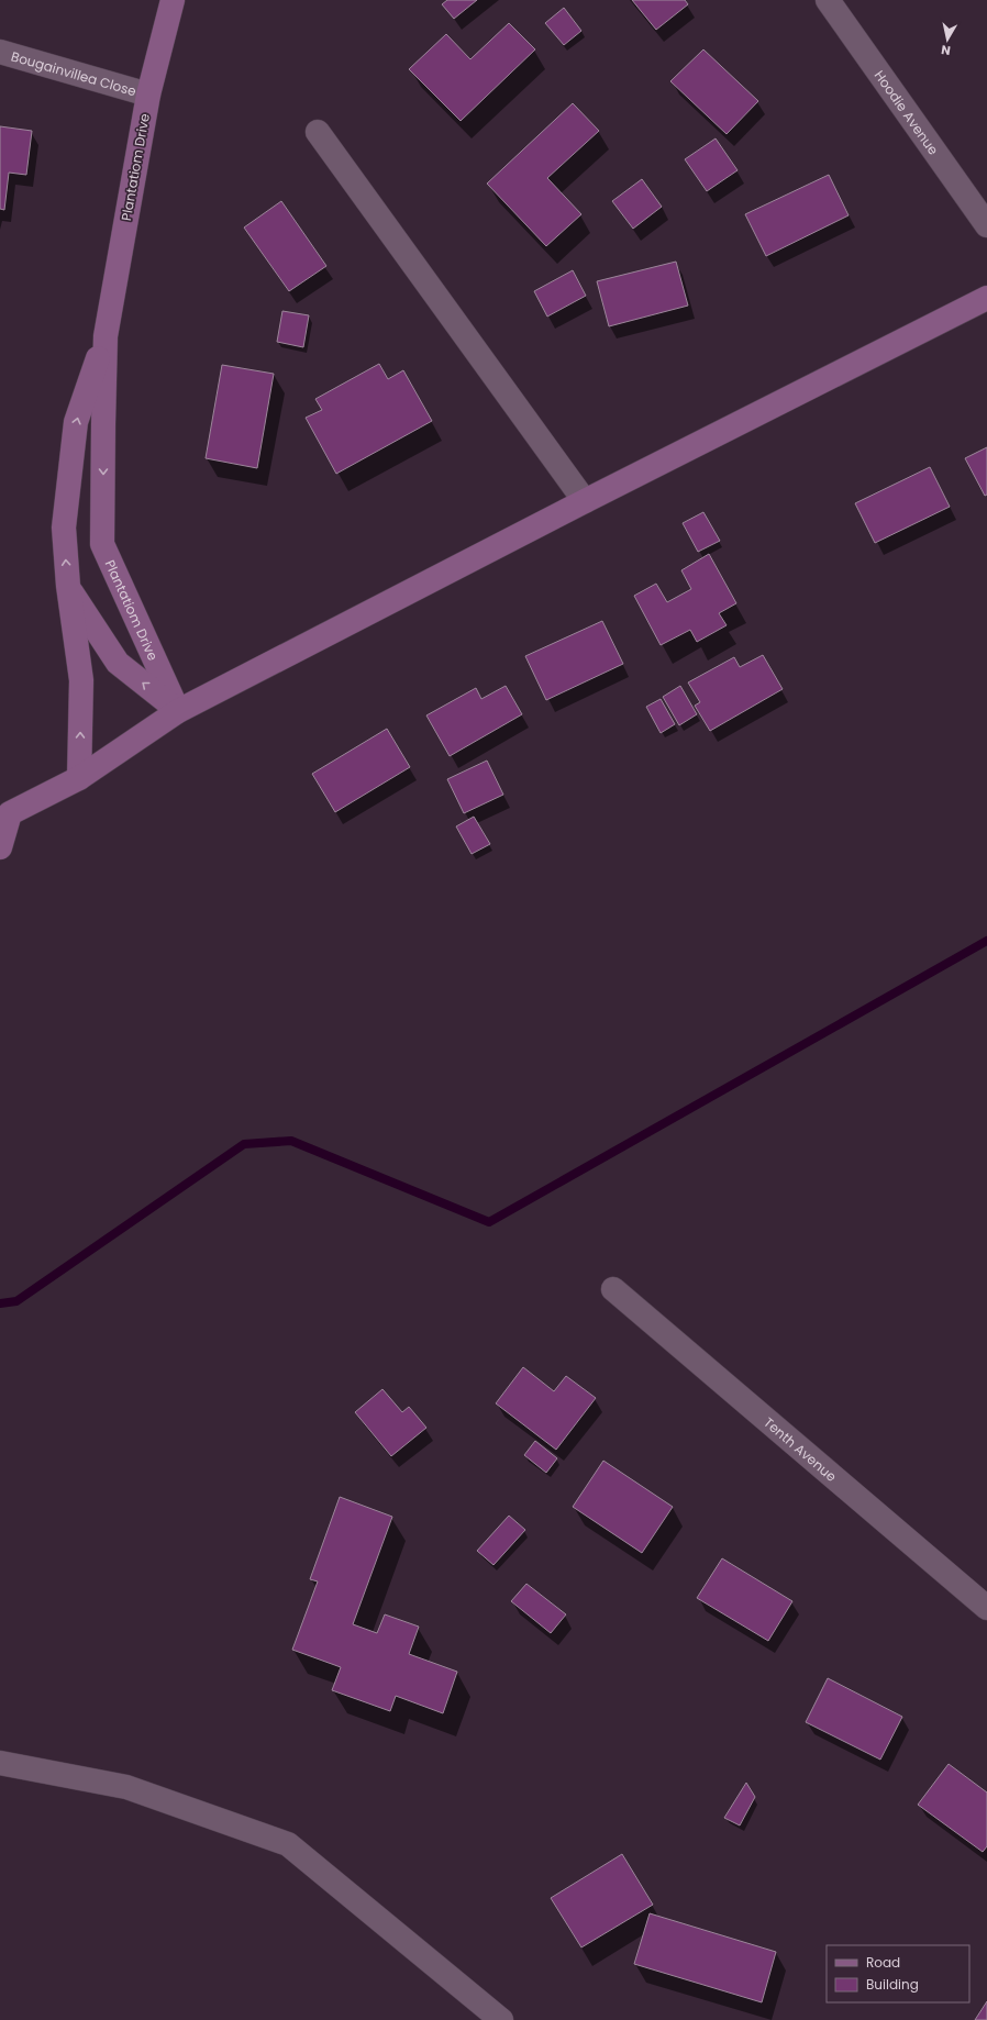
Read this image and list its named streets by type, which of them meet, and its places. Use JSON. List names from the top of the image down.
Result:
{
  "streets": {
    "street": [
      "Bougainvillea Close",
      "Hoodie Avenue",
      "Plantatiom Drive",
      "Tenth Avenue"
    ]
  },
  "crossings": [
    ["Bougainvillea Close", "Plantatiom Drive"]
  ],
  "legend": ["Road", "Building"],
  "north": "bottom"
}
